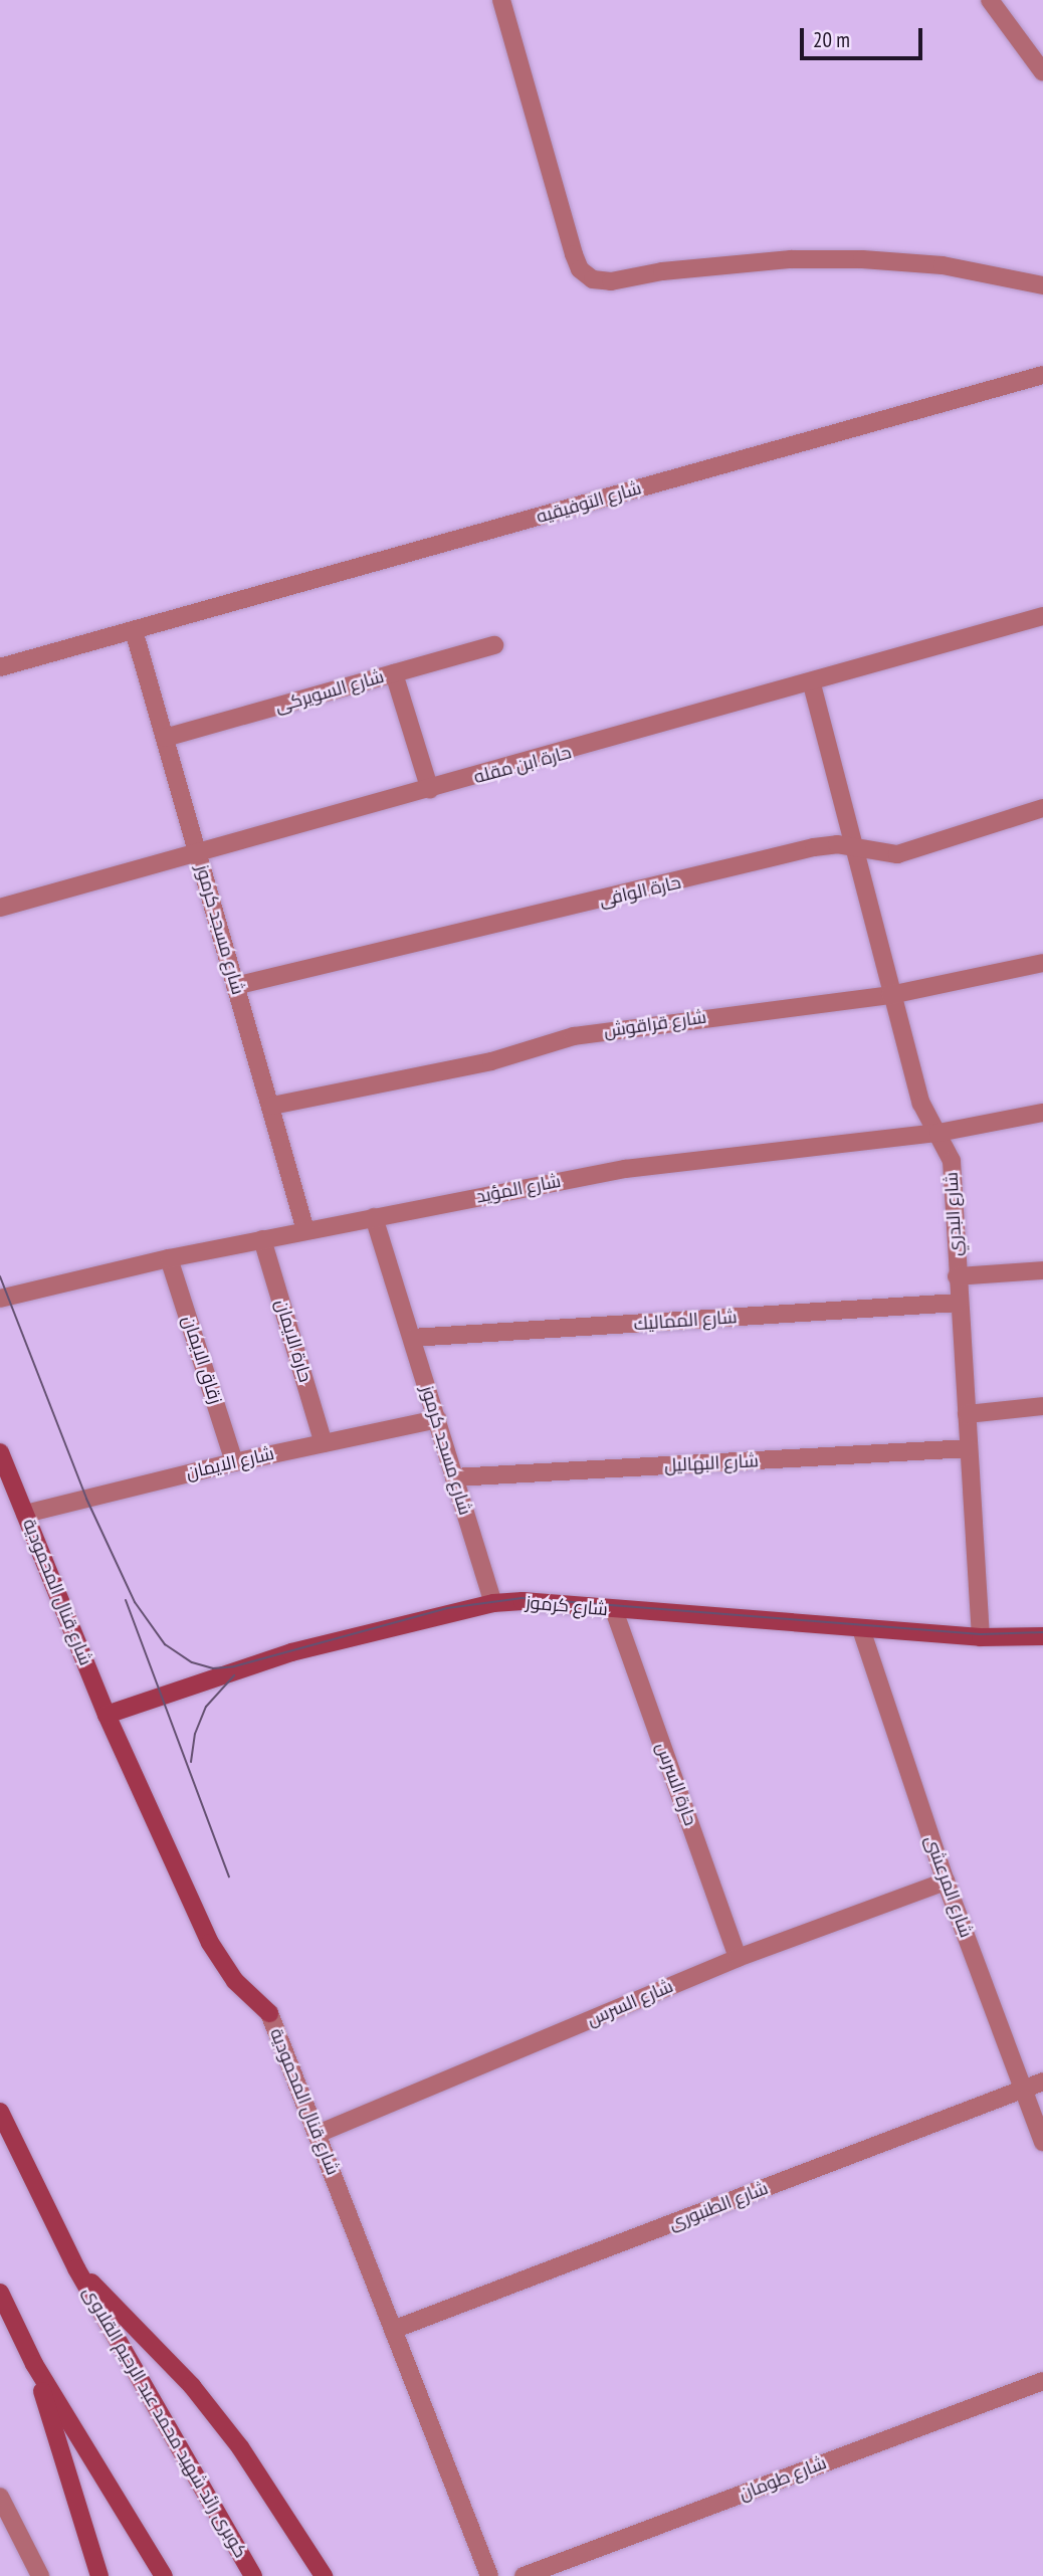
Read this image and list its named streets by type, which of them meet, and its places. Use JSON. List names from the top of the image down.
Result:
{
  "streets": {
    "main road": ["شارع قنال المحمودية", "شارع كرموز", "كوبرى رائد شهيد محمد عبد الرحيم القلاوى"],
    "street": [
      "شارع التوفيقيه",
      "شارع السويركى",
      "حارة ابن مقله",
      "حارة الوافى",
      "شارع مسجد كرموز",
      "شارع قراقوش",
      "شارع المؤيد",
      "شارع البدري",
      "شارع المماليك",
      "حارة الايمان",
      "زقاق الايمان",
      "شارع الايمان",
      "شارع البهاليل",
      "حارة السرس",
      "شارع المرعشى",
      "شارع السرس",
      "شارع الطنبورى",
      "شارع طومان"
    ]
  },
  "crossings": [
    ["شارع التوفيقيه", "شارع مسجد كرموز"],
    ["شارع السويركى", "شارع مسجد كرموز"],
    ["حارة ابن مقله", "شارع مسجد كرموز"],
    ["حارة ابن مقله", "شارع البدري"],
    ["حارة الوافى", "شارع مسجد كرموز"],
    ["حارة الوافى", "شارع البدري"],
    ["شارع مسجد كرموز", "شارع قراقوش"],
    ["شارع مسجد كرموز", "شارع المؤيد"],
    ["شارع مسجد كرموز", "شارع المماليك"],
    ["شارع مسجد كرموز", "شارع الايمان"],
    ["شارع مسجد كرموز", "شارع البهاليل"],
    ["شارع مسجد كرموز", "شارع كرموز"],
    ["شارع قراقوش", "شارع البدري"],
    ["شارع المؤيد", "شارع البدري"],
    ["شارع المؤيد", "حارة الايمان"],
    ["شارع المؤيد", "زقاق الايمان"],
    ["شارع البدري", "شارع المماليك"],
    ["شارع البدري", "شارع البهاليل"],
    ["شارع البدري", "شارع كرموز"],
    ["حارة الايمان", "شارع الايمان"],
    ["زقاق الايمان", "شارع الايمان"],
    ["شارع الايمان", "شارع قنال المحمودية"],
    ["شارع قنال المحمودية", "شارع كرموز"],
    ["شارع قنال المحمودية", "شارع السرس"],
    ["شارع قنال المحمودية", "شارع الطنبورى"],
    ["شارع كرموز", "حارة السرس"],
    ["شارع كرموز", "شارع المرعشى"],
    ["حارة السرس", "شارع السرس"],
    ["شارع المرعشى", "شارع السرس"],
    ["شارع المرعشى", "شارع الطنبورى"]
  ],
  "scale_bar": "20 m"
}
